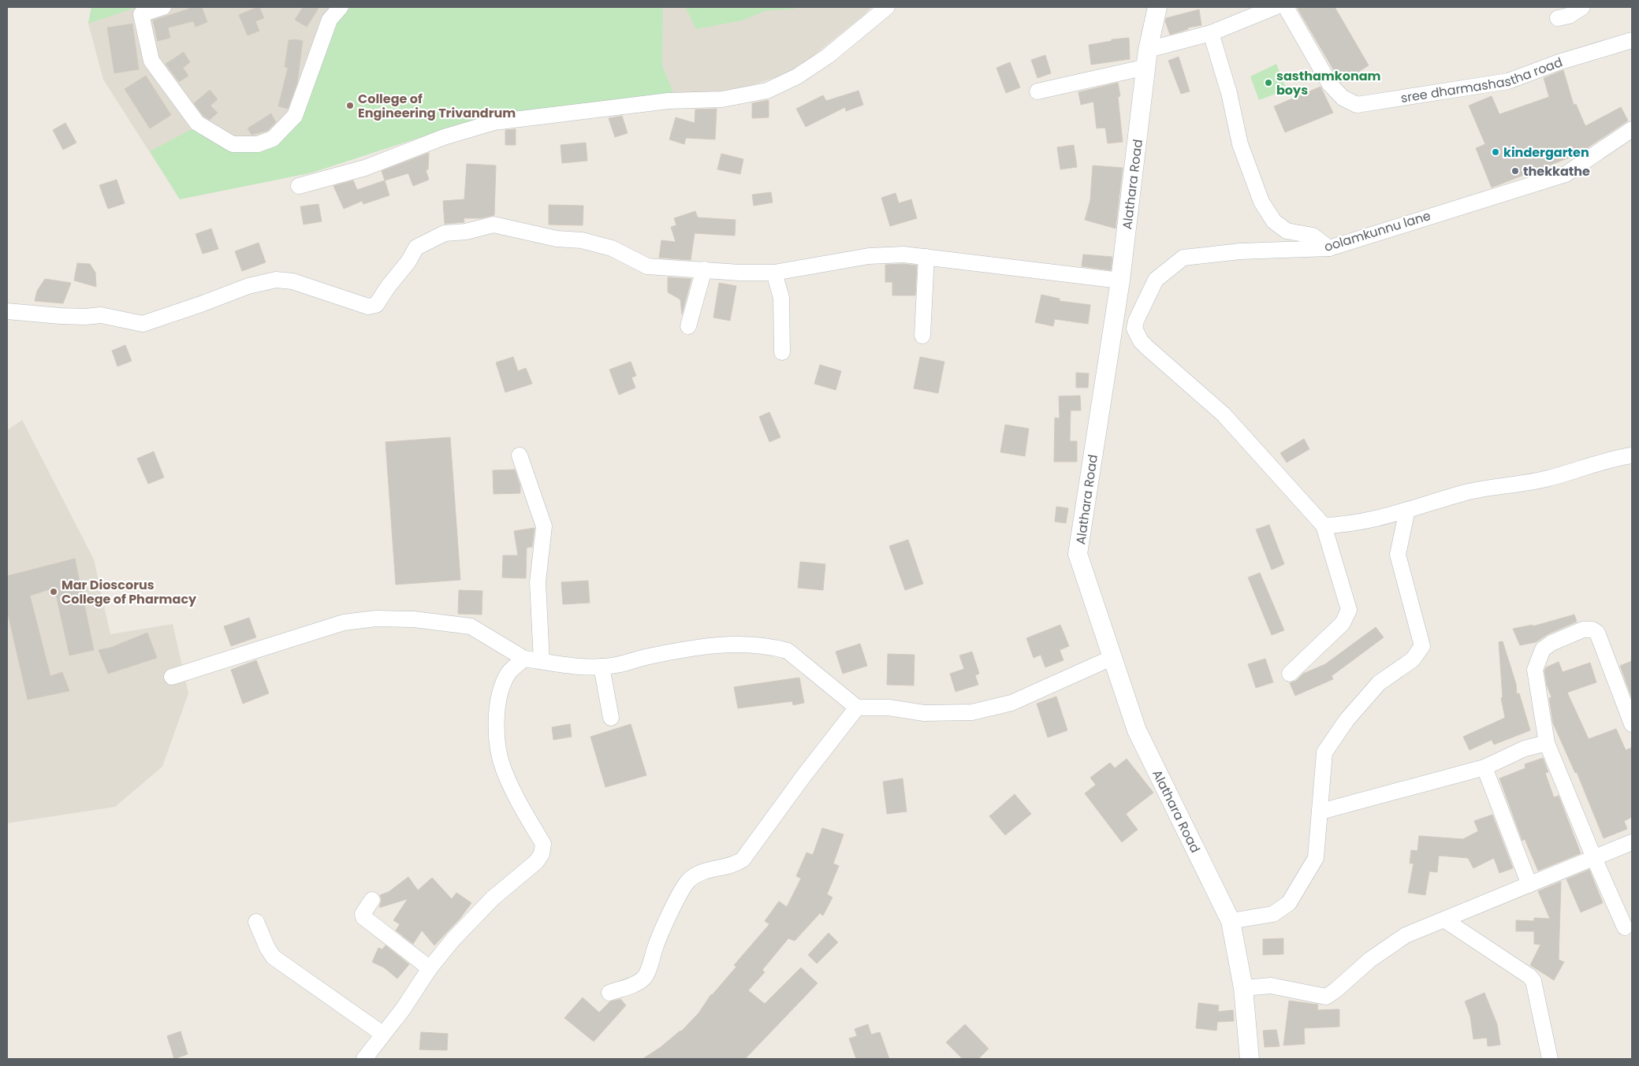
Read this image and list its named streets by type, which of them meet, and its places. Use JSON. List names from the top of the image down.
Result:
{
  "streets": {
    "street": ["sree dharmashastha road", "Alathara Road", "oolamkunnu lane"]
  },
  "places": [
    "sasthamkonam boys",
    "College of Engineering Trivandrum",
    "kindergarten",
    "thekkathe",
    "Mar Dioscorus College of Pharmacy"
  ]
}
